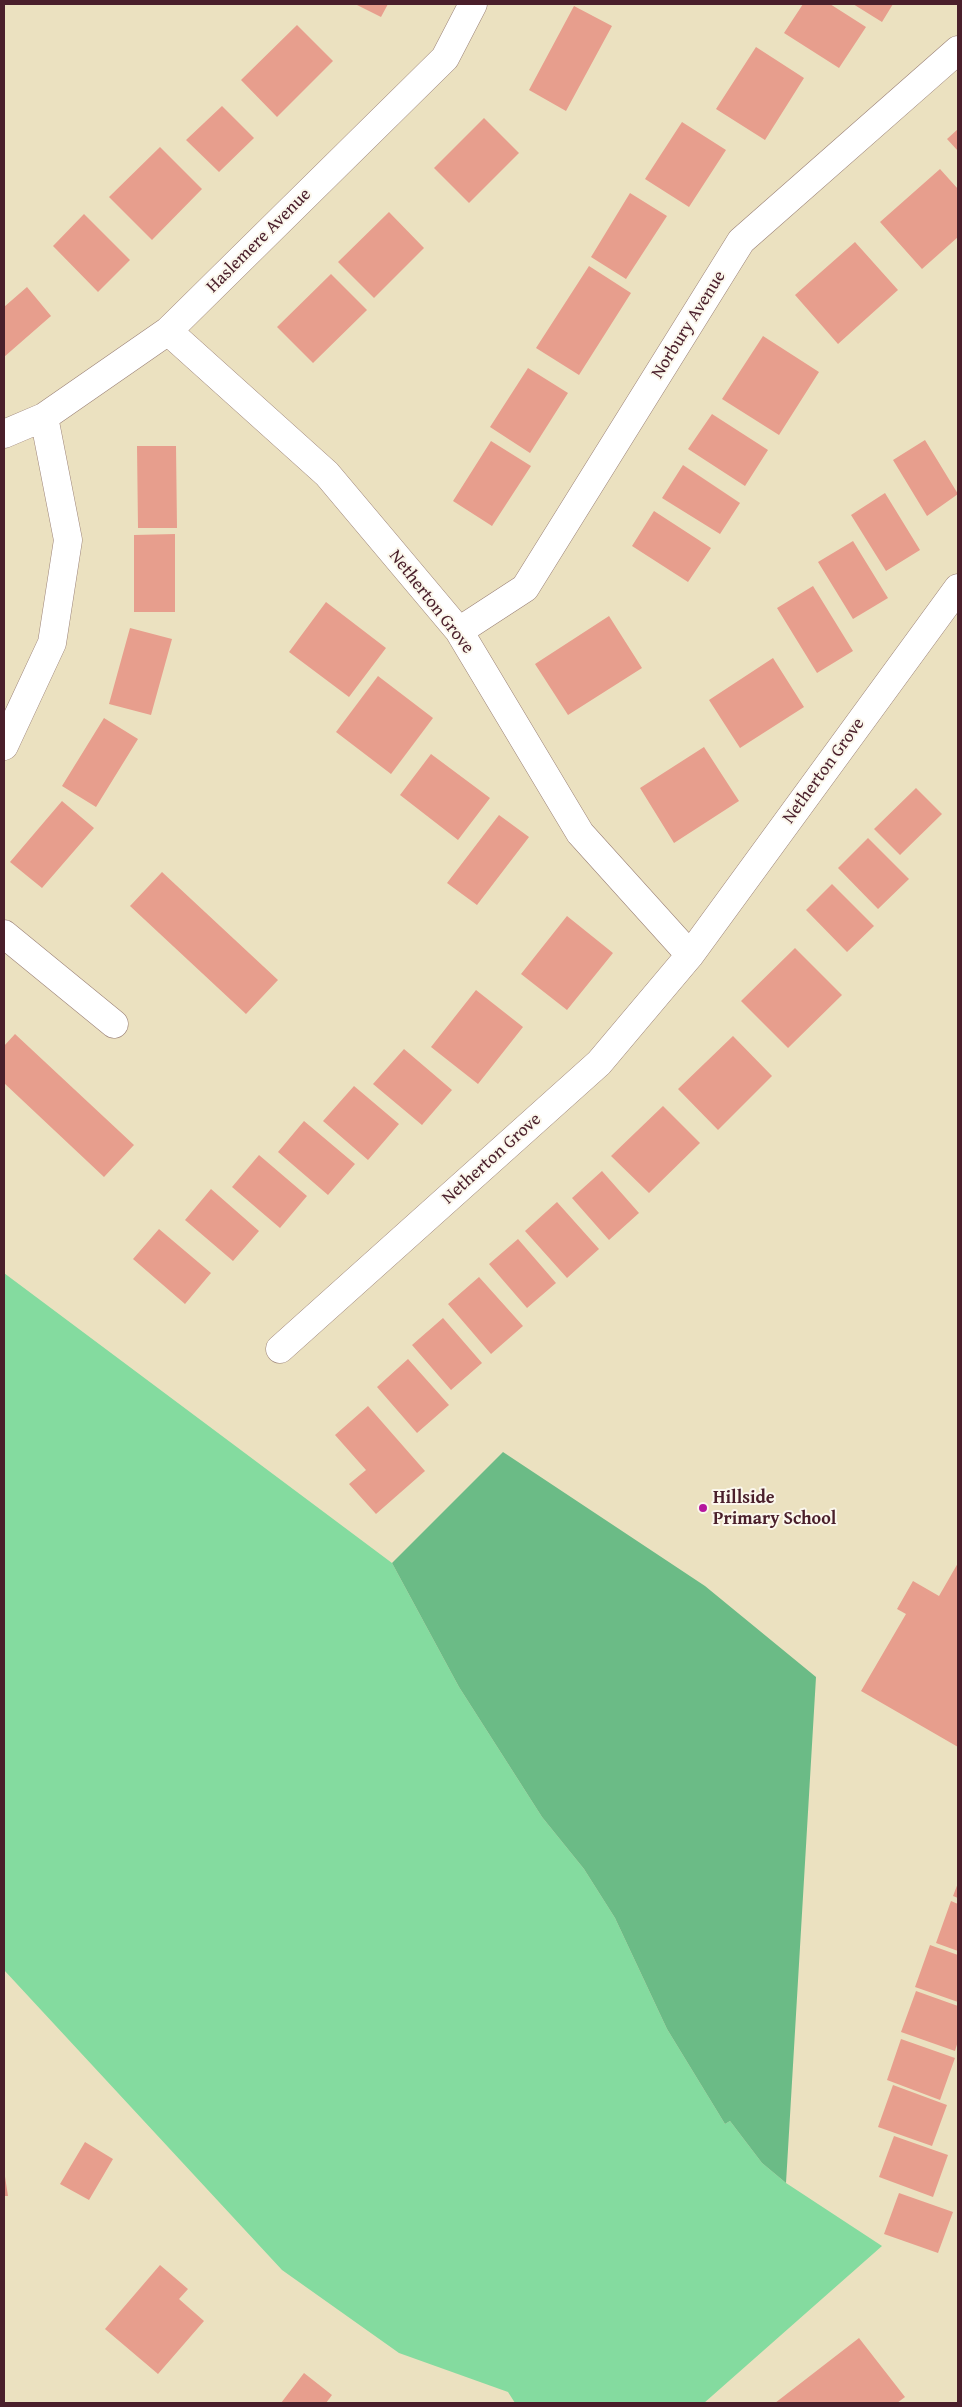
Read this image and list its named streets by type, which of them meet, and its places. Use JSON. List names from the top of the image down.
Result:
{
  "streets": {
    "street": ["Haslemere Avenue", "Norbury Avenue", "Netherton Grove"]
  },
  "crossings": [
    ["Haslemere Avenue", "Netherton Grove"],
    ["Norbury Avenue", "Netherton Grove"]
  ],
  "places": ["Hillside Primary School"]
}
